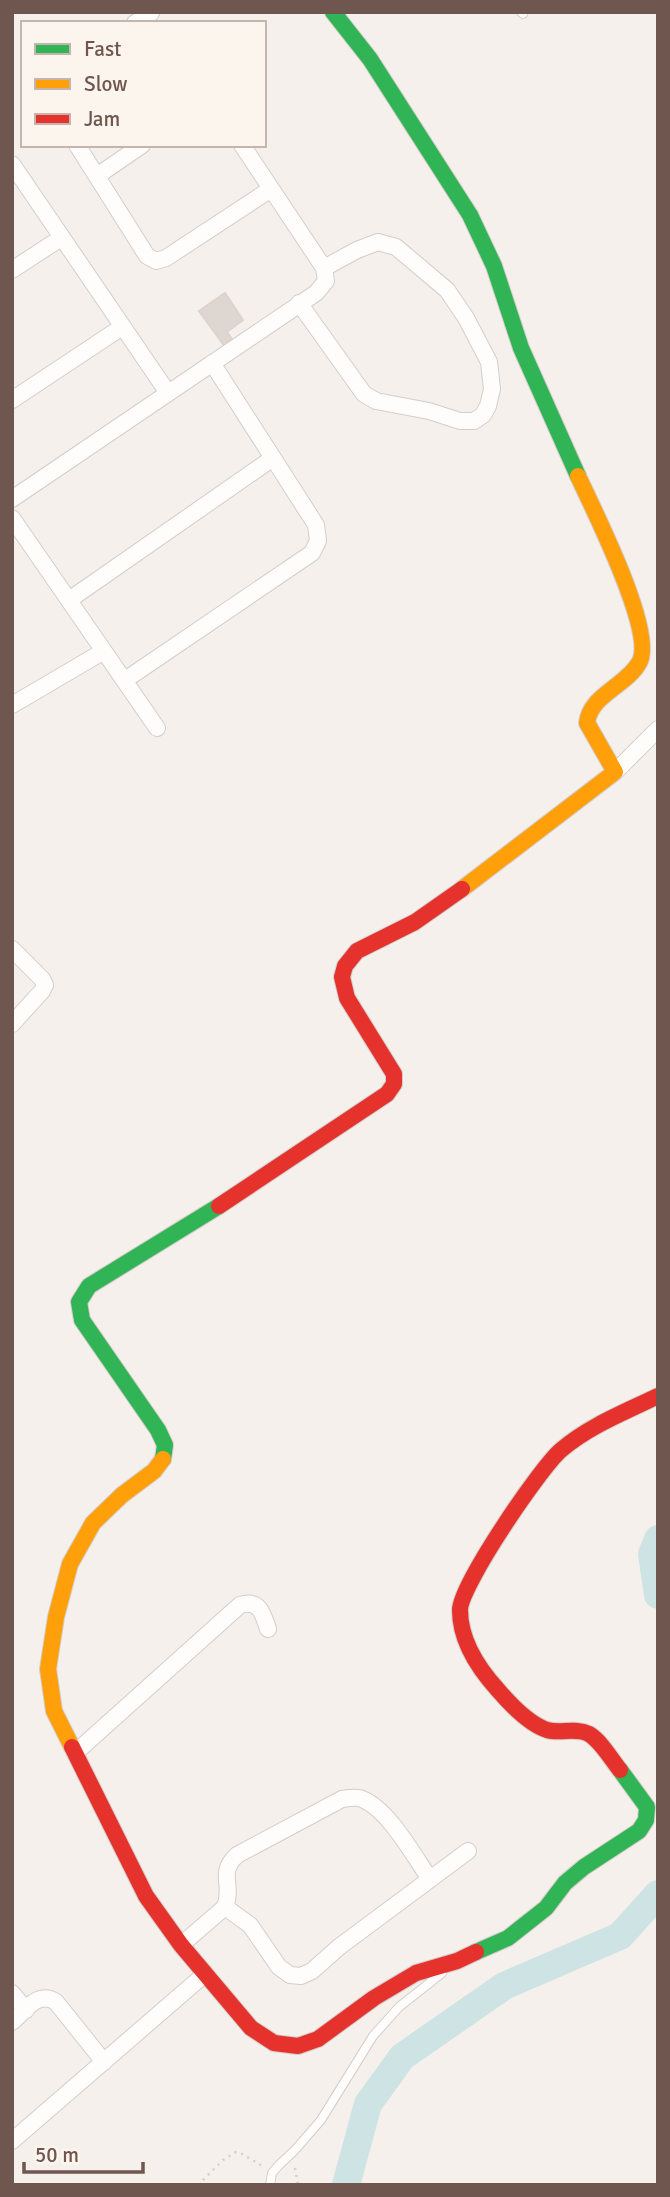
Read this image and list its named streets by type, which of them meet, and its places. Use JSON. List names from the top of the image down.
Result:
{
  "legend": ["Fast", "Slow", "Jam"],
  "scale_bar": "50 m"
}
